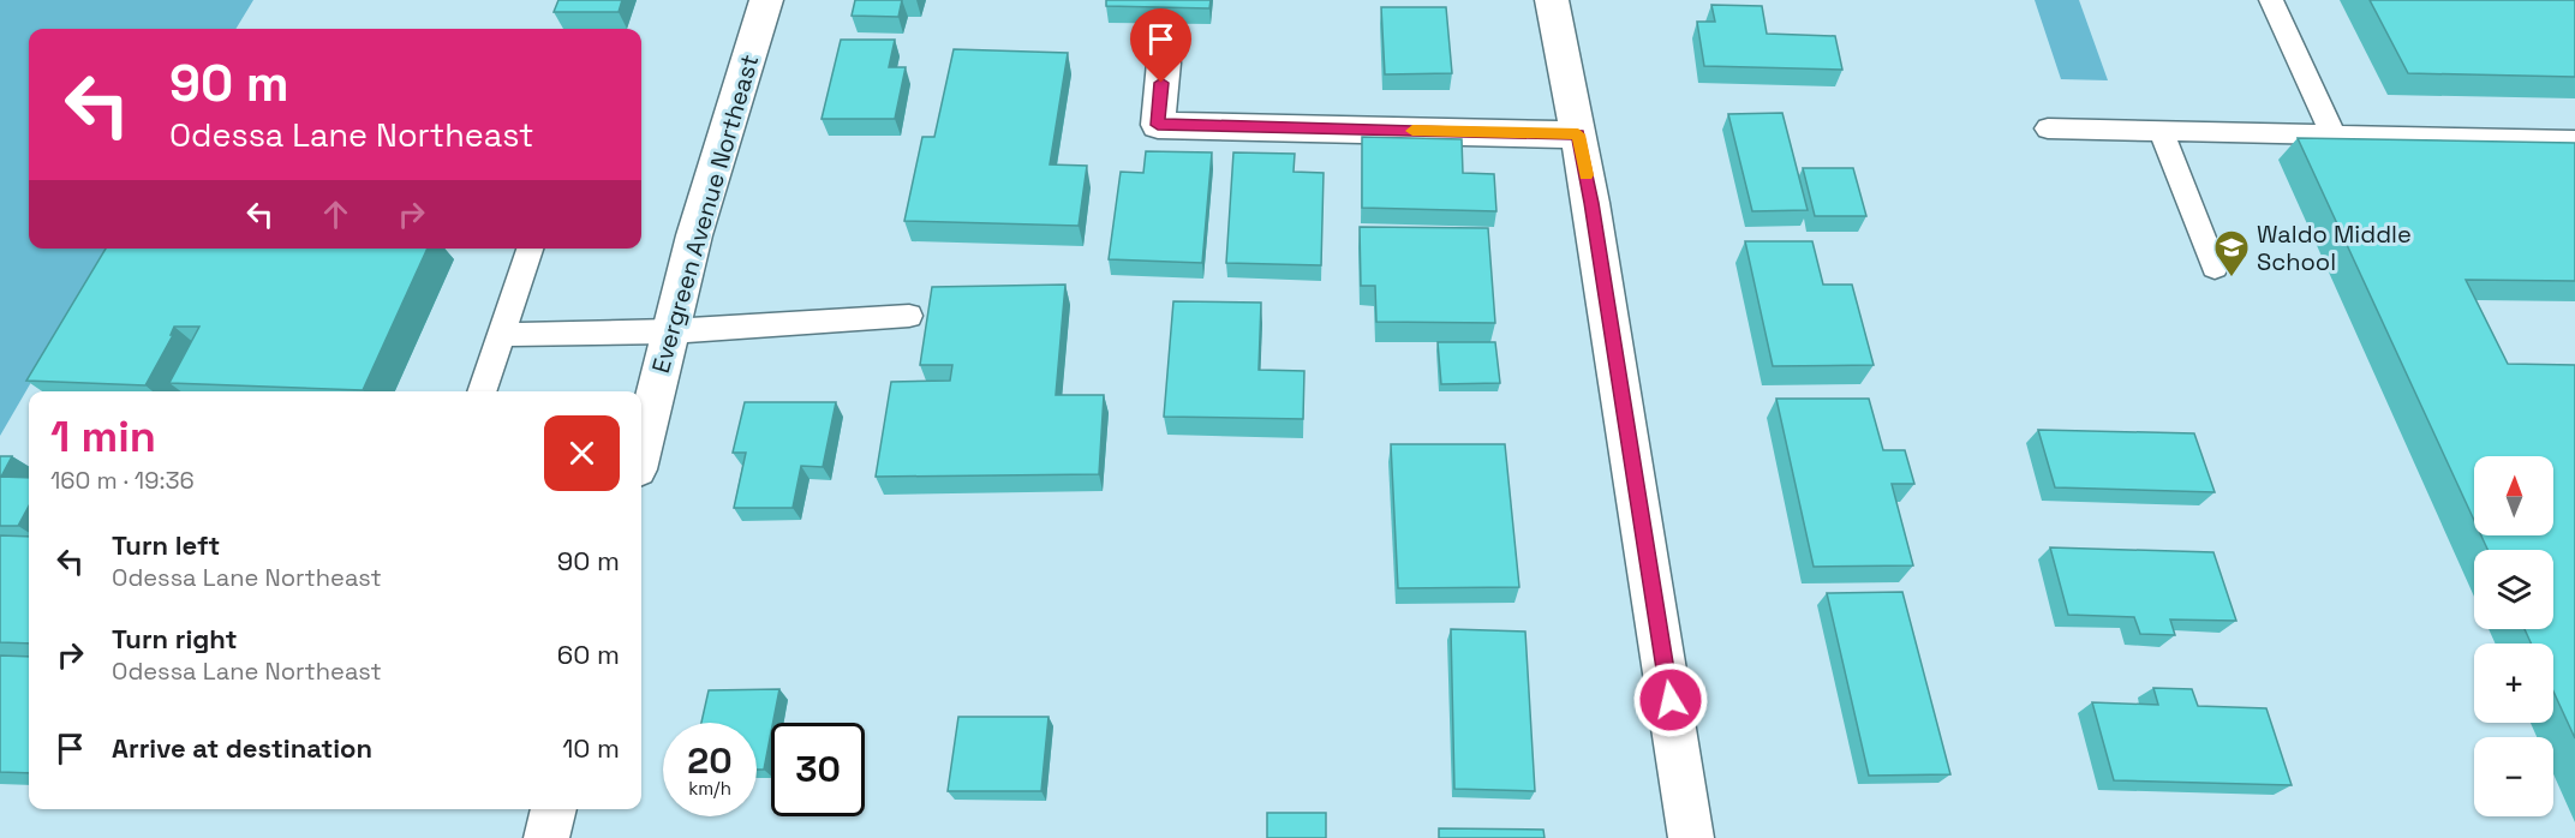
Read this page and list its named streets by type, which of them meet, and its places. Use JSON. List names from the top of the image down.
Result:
{
  "streets": {
    "street": ["Evergreen Avenue Northeast"]
  },
  "places": {
    "school or university": ["Waldo Middle School"]
  },
  "north": "top",
  "page": {
    "turn": ["90 m", "Odessa Lane Northeast"],
    "heading": ["1 min", "160 m · 19:36"],
    "map_buttons": ["+", "−"],
    "list": [
      {
        "name": "Turn left",
        "note": "Odessa Lane Northeast",
        "value": "90 m"
      },
      {
        "name": "Turn right",
        "note": "Odessa Lane Northeast",
        "value": "60 m"
      },
      {
        "name": "Arrive at destination",
        "value": "10 m"
      }
    ],
    "speed": "20 km/h",
    "limit": "30"
  }
}
